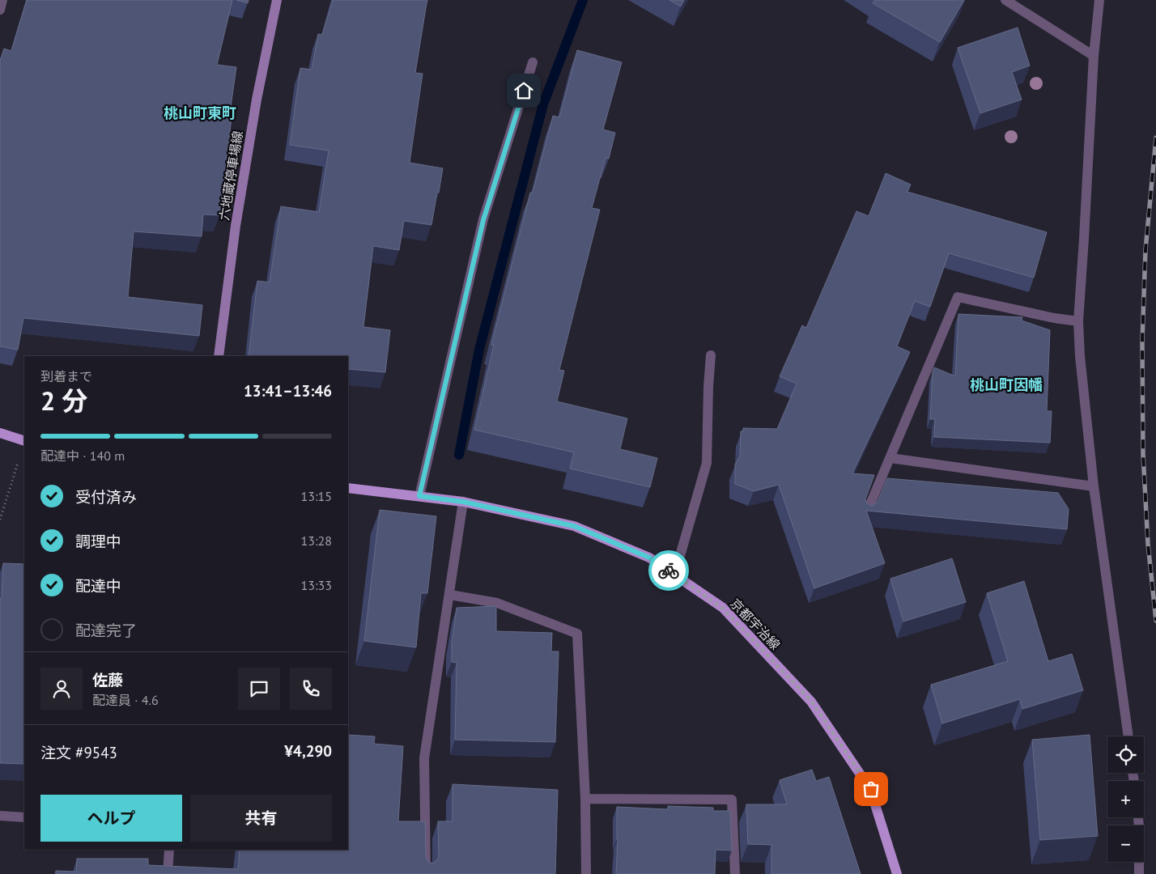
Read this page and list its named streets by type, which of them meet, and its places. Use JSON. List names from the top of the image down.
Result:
{
  "streets": {
    "main road": ["六地蔵停車場線", "京都宇治線"]
  },
  "districts": ["桃山町東町", "桃山町因幡"],
  "page": {
    "heading": ["2 分", "到着まで", "13:41–13:46"],
    "panel": [
      "佐藤",
      "配達員 · 4.6",
      "注文 #9543",
      "¥4,290"
    ],
    "bar": "配達中 · 140 m",
    "list": [
      ["受付済み", "13:15"],
      ["調理中", "13:28"],
      ["配達中", "13:33"],
      "配達完了"
    ],
    "map_buttons": ["+", "−"],
    "buttons": ["ヘルプ", "共有"]
  }
}
